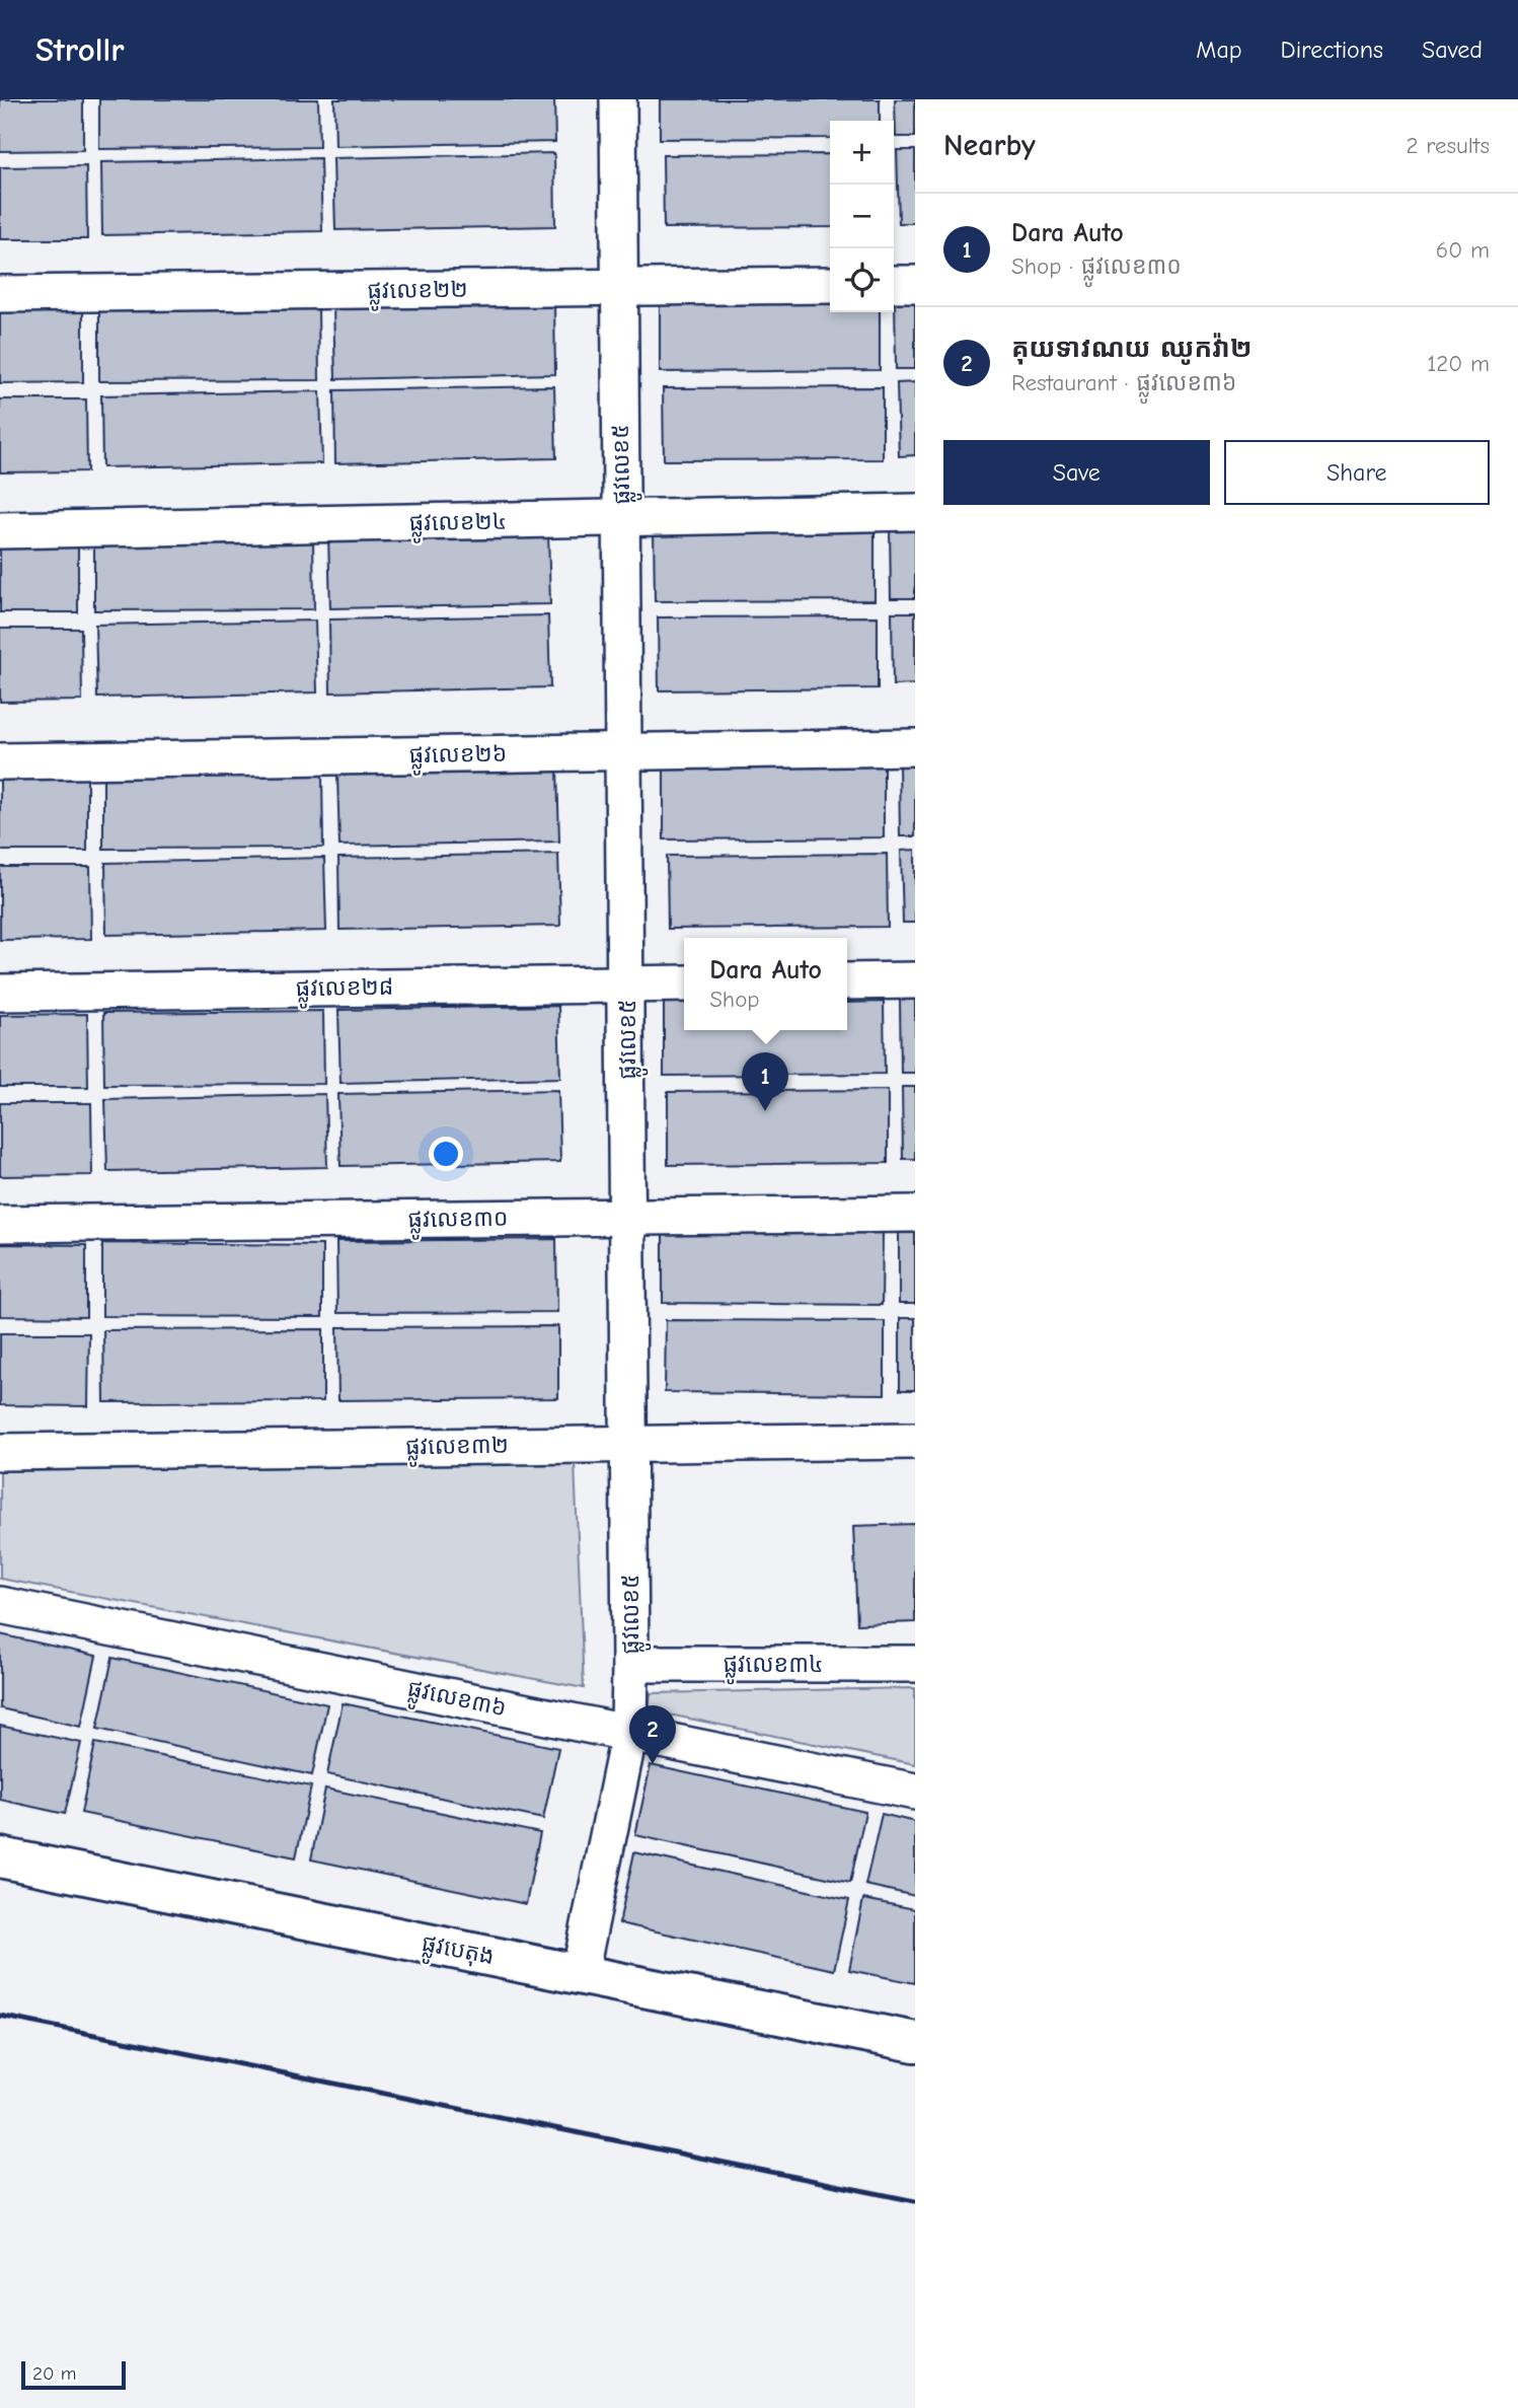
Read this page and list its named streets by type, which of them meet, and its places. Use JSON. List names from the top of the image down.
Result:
{
  "streets": {
    "main road": ["ផ្លូវបេតុង"],
    "street": [
      "ផ្លូវលេខ២២",
      "ផ្លូវលេខ៥",
      "ផ្លូវលេខ២៤",
      "ផ្លូវលេខ២៦",
      "ផ្លូវលេខ២៨",
      "ផ្លូវលេខ៣០",
      "ផ្លូវលេខ៣២",
      "ផ្លូវលេខ៣៤",
      "ផ្លូវលេខ៣៦"
    ]
  },
  "crossings": [
    ["ផ្លូវលេខ២២", "ផ្លូវលេខ៥"],
    ["ផ្លូវលេខ៥", "ផ្លូវលេខ២៤"],
    ["ផ្លូវលេខ៥", "ផ្លូវលេខ២៦"],
    ["ផ្លូវលេខ៥", "ផ្លូវលេខ២៨"],
    ["ផ្លូវលេខ៥", "ផ្លូវលេខ៣០"],
    ["ផ្លូវលេខ៥", "ផ្លូវលេខ៣២"],
    ["ផ្លូវលេខ៥", "ផ្លូវលេខ៣៤"],
    ["ផ្លូវលេខ៥", "ផ្លូវលេខ៣៦"],
    ["ផ្លូវលេខ៥", "ផ្លូវបេតុង"]
  ],
  "scale_bar": "20 m",
  "page": {
    "header": "Strollr",
    "nav": ["Map", "Directions", "Saved"],
    "heading": ["Nearby", "2 results"],
    "map_buttons": ["+", "−"],
    "list": [
      {
        "mark": "1",
        "name": "Dara Auto",
        "note": "Shop · ផ្លូវលេខ៣០",
        "value": "60 m"
      },
      {
        "mark": "2",
        "name": "គុយទាវណយ ឈូកវ៉ា២",
        "note": "Restaurant · ផ្លូវលេខ៣៦",
        "value": "120 m"
      }
    ],
    "buttons": ["Save", "Share"],
    "popup": ["Dara Auto", "Shop"],
    "pins": ["1", "2"],
    "scale": "20 m"
  }
}
